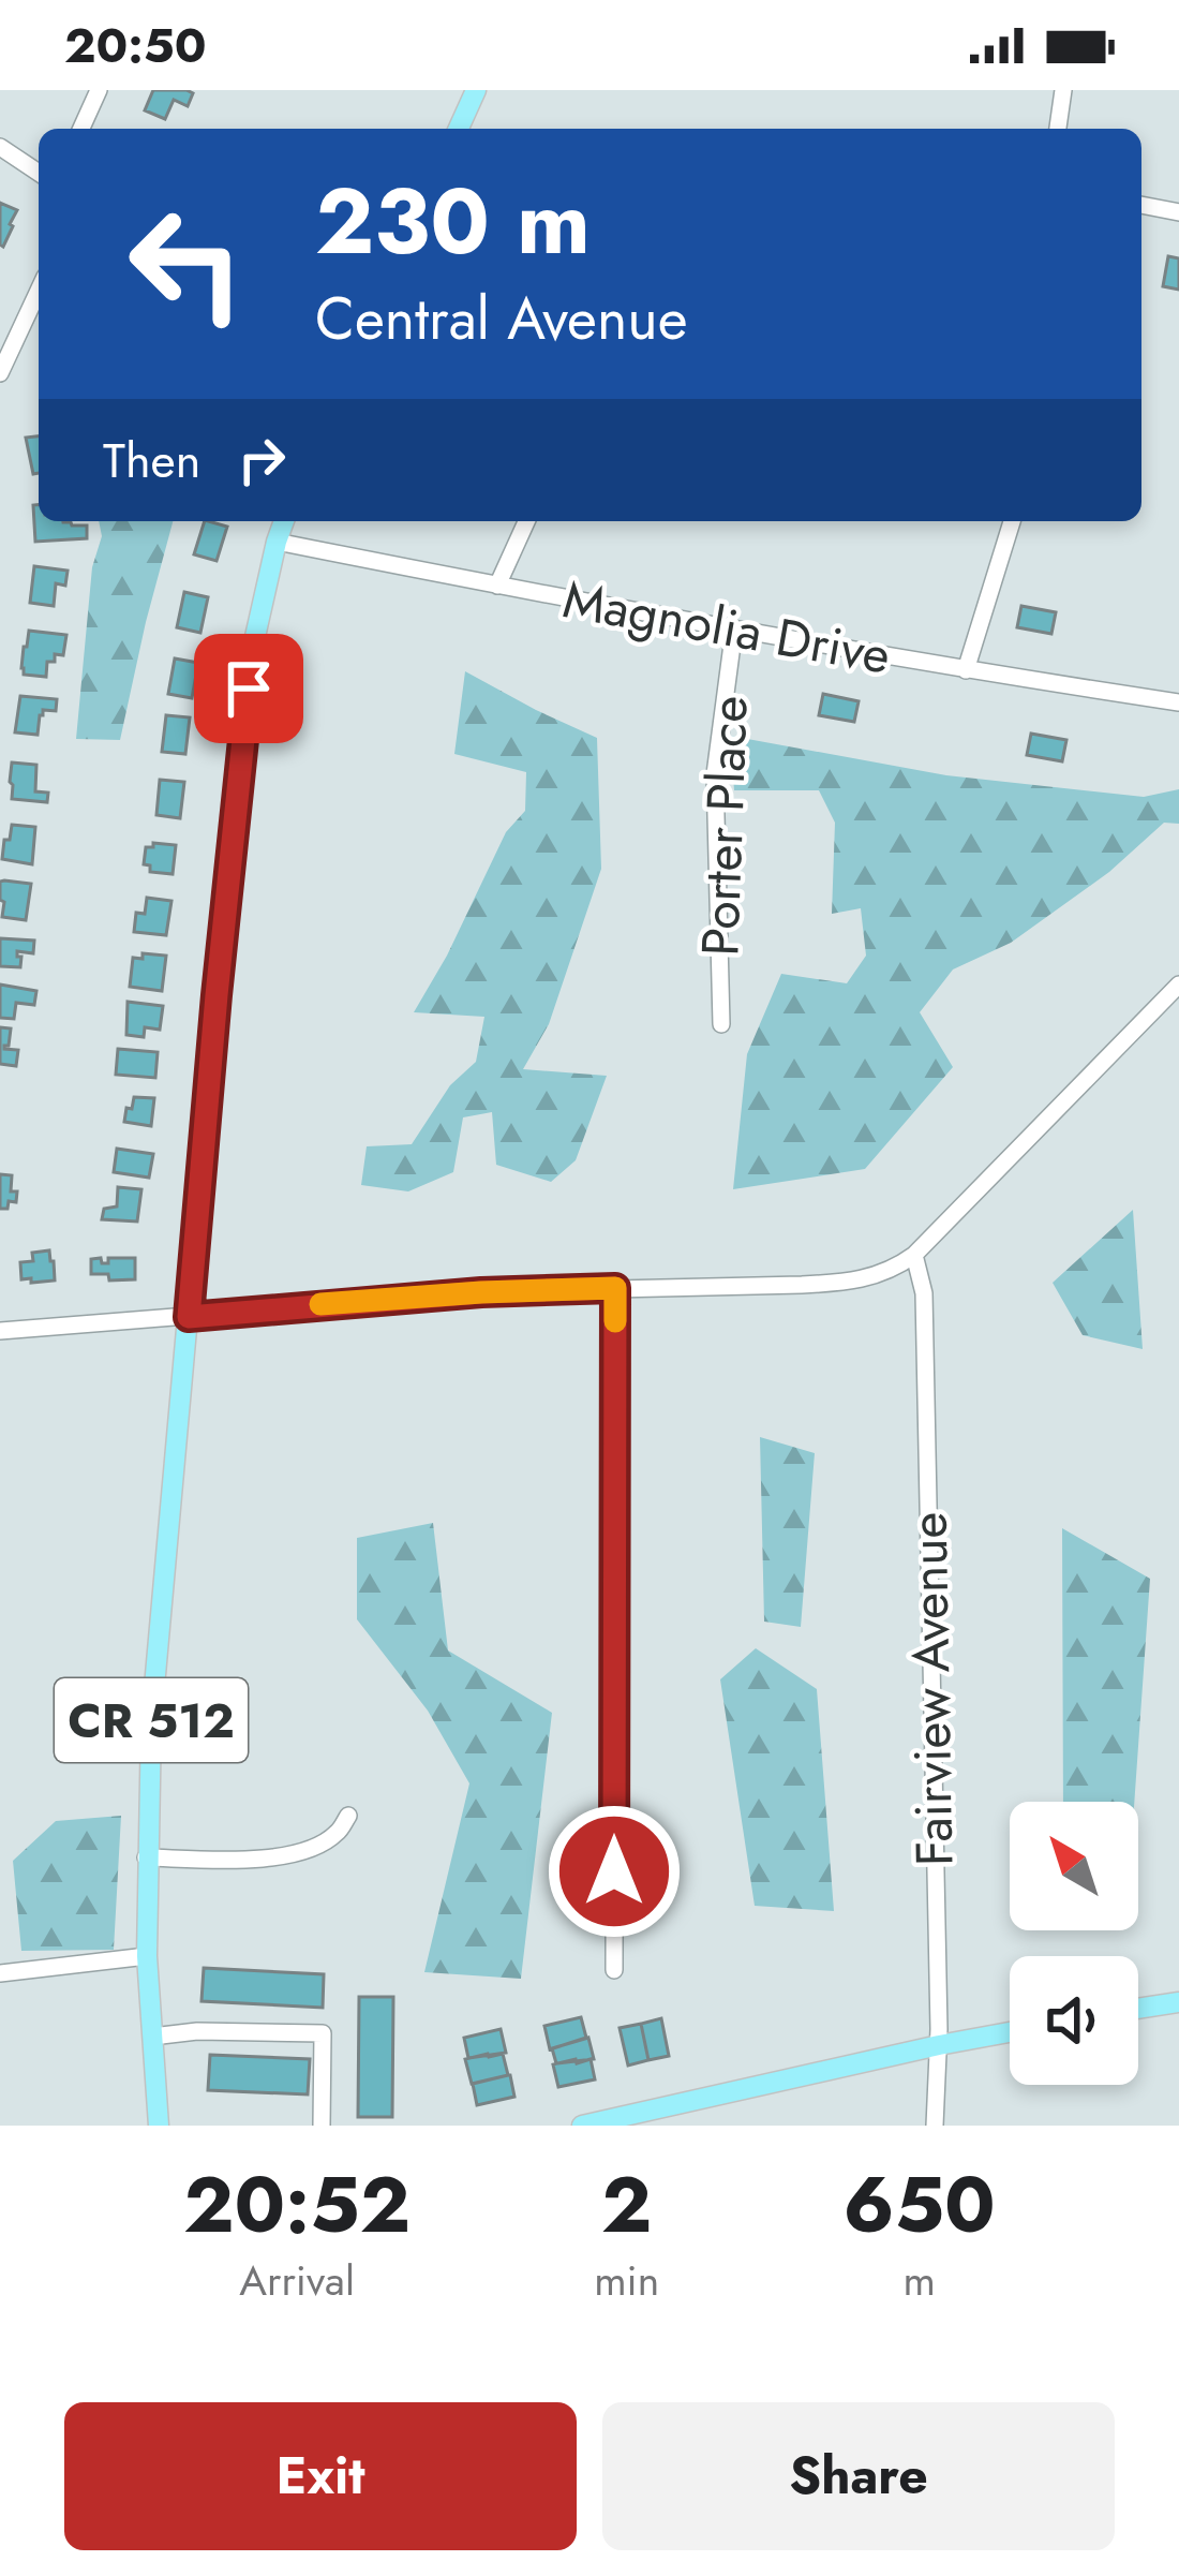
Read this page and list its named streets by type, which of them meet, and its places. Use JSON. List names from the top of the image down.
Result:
{
  "streets": {
    "main road": ["CR 512"],
    "street": ["Magnolia Drive", "Porter Place", "Fairview Avenue"]
  },
  "crossings": [
    ["Magnolia Drive", "Porter Place"],
    ["Magnolia Drive", "CR 512"]
  ],
  "north": "top left",
  "page": {
    "status": "20:50",
    "turn": ["230 m", "Central Avenue"],
    "then": "Then",
    "eta": [
      "20:52",
      "Arrival",
      "2",
      "min",
      "650",
      "m"
    ],
    "buttons": ["Exit", "Share"]
  }
}
